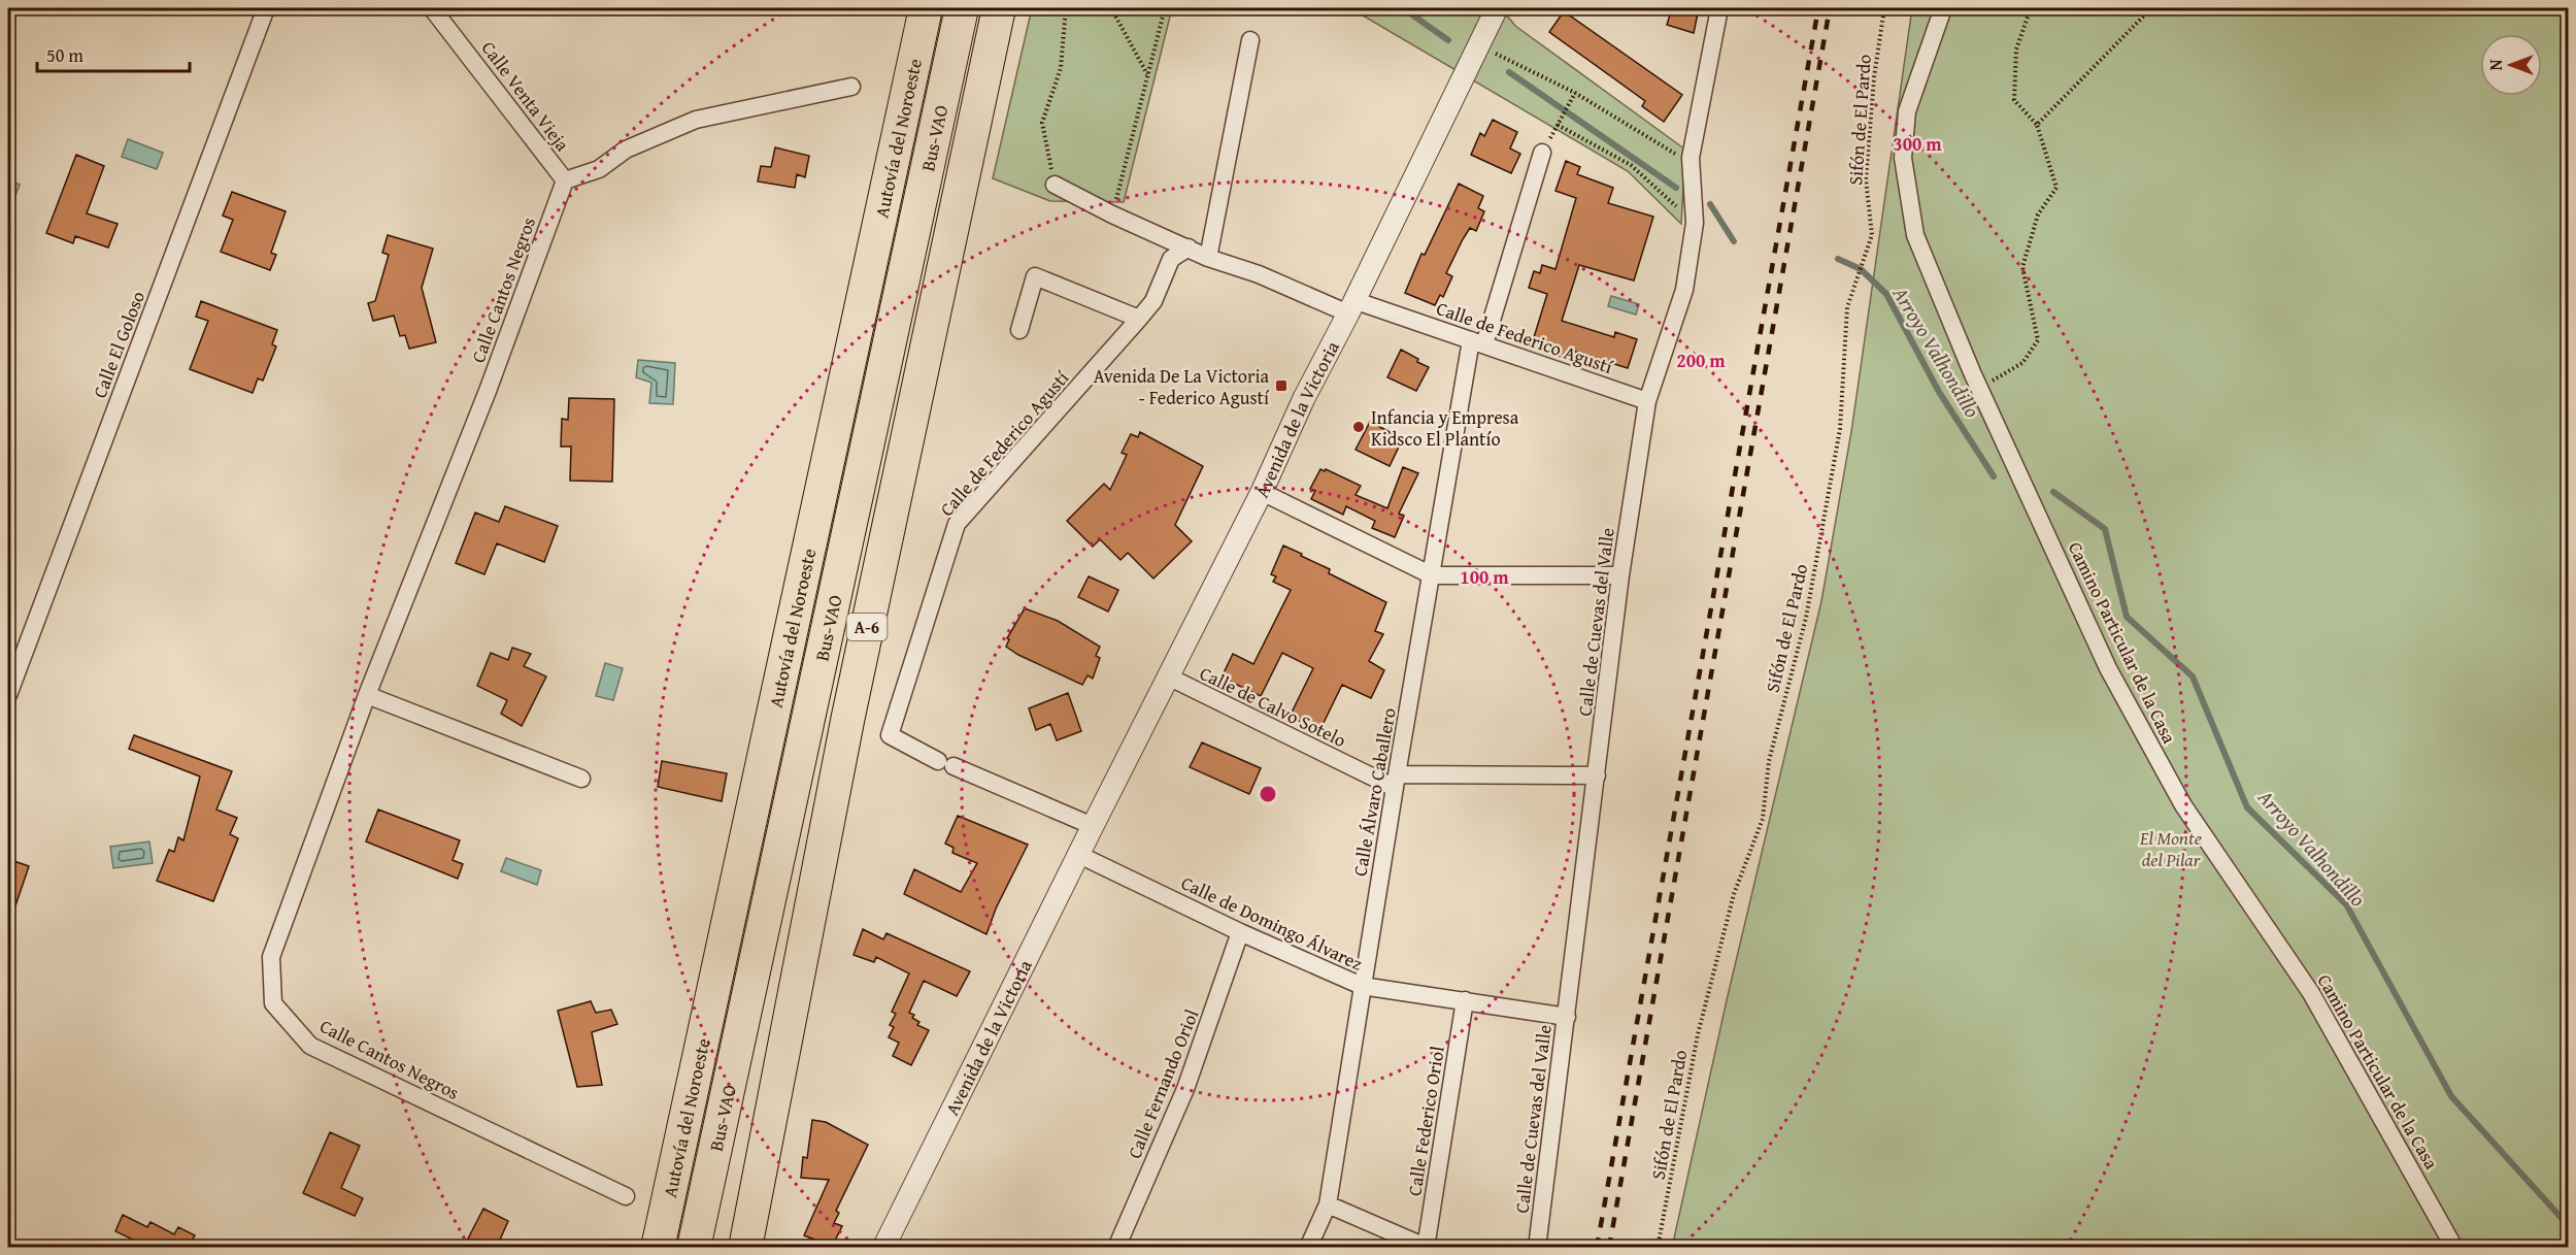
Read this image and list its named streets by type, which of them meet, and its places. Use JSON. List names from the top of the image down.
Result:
{
  "streets": {
    "highway": ["Autovía del Noroeste", "Bus-VAO", "A-6"],
    "street": [
      "Calle Venta Vieja",
      "Calle Cantos Negros",
      "Calle de Federico Agustí",
      "Calle El Goloso",
      "Avenida de la Victoria",
      "Calle de Cuevas del Valle",
      "Camino Particular de la Casa",
      "Calle de Calvo Sotelo",
      "Calle Álvaro Caballero",
      "Calle de Domingo Álvarez",
      "Calle Fernando Oriol",
      "Calle Federico Oriol"
    ],
    "path": ["Sifón de El Pardo"]
  },
  "crossings": [
    ["Calle Venta Vieja", "Calle Cantos Negros"],
    ["Calle de Federico Agustí", "Avenida de la Victoria"],
    ["Calle de Federico Agustí", "Calle de Cuevas del Valle"],
    ["Calle de Federico Agustí", "Calle Álvaro Caballero"],
    ["Avenida de la Victoria", "Calle de Calvo Sotelo"],
    ["Avenida de la Victoria", "Calle de Domingo Álvarez"],
    ["Calle de Cuevas del Valle", "Calle de Calvo Sotelo"],
    ["Calle de Cuevas del Valle", "Calle de Domingo Álvarez"],
    ["Calle de Calvo Sotelo", "Calle Álvaro Caballero"],
    ["Calle Álvaro Caballero", "Calle de Domingo Álvarez"],
    ["Calle de Domingo Álvarez", "Calle Fernando Oriol"],
    ["Calle de Domingo Álvarez", "Calle Federico Oriol"]
  ],
  "water": ["Arroyo Valhondillo"],
  "parks": ["El Monte del Pilar"],
  "places": {
    "transit": ["Avenida De La Victoria - Federico Agustí"],
    "other": ["Infancia y Empresa Kidsco El Plantío"]
  },
  "scale_bar": "50 m",
  "north": "left",
  "rings": ["300 m", "200 m", "100 m"]
}
